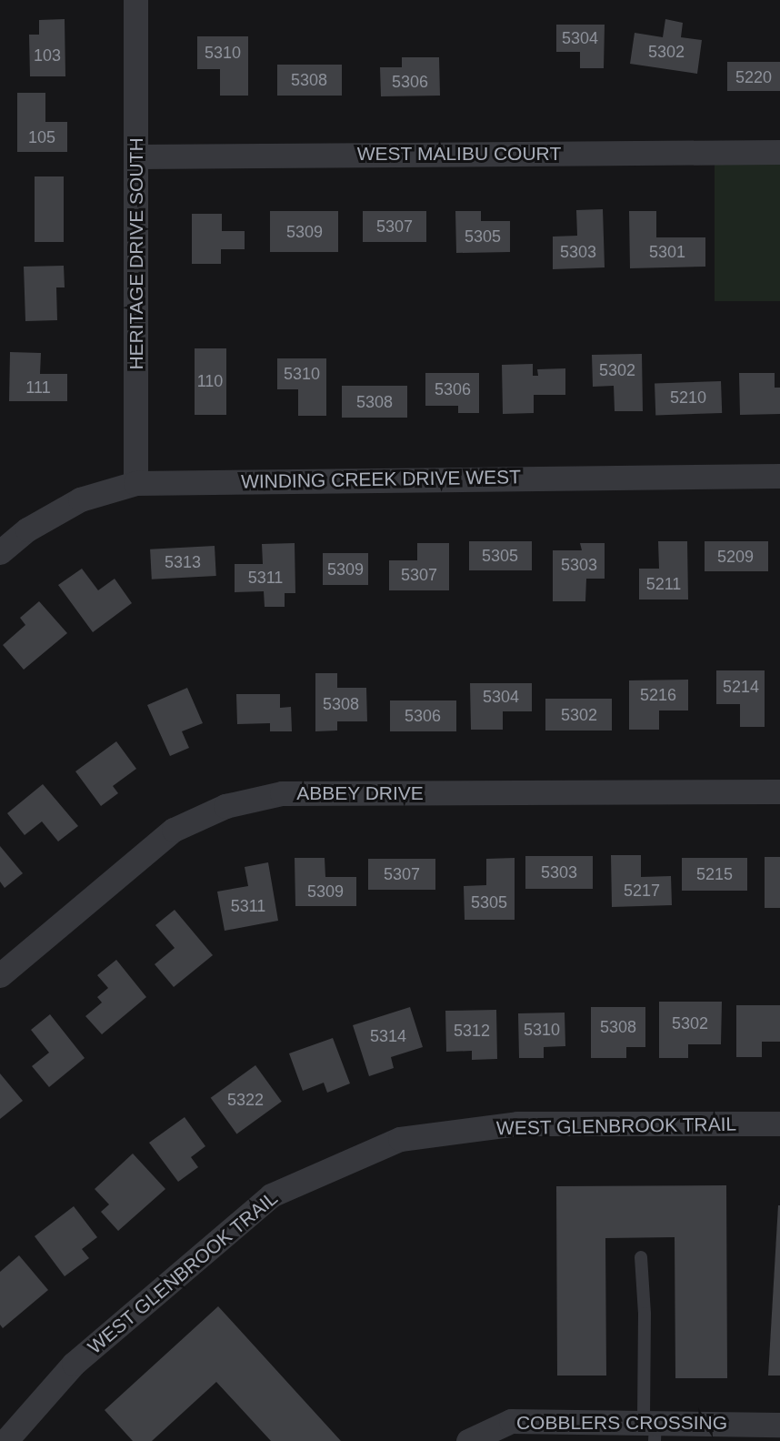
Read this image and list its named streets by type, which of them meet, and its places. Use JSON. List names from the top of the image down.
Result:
{
  "streets": {
    "street": [
      "WEST MALIBU COURT",
      "HERITAGE DRIVE SOUTH",
      "WINDING CREEK DRIVE WEST",
      "ABBEY DRIVE",
      "WEST GLENBROOK TRAIL",
      "COBBLERS CROSSING"
    ]
  },
  "crossings": [
    ["WEST MALIBU COURT", "HERITAGE DRIVE SOUTH"],
    ["HERITAGE DRIVE SOUTH", "WINDING CREEK DRIVE WEST"]
  ],
  "house_numbers": [
    "5304",
    "5302",
    "5310",
    "103",
    "5220",
    "5308",
    "5306",
    "105",
    "5307",
    "5309",
    "5305",
    "5303",
    "5301",
    "5302",
    "5310",
    "110",
    "111",
    "5306",
    "5210",
    "5308",
    "5305",
    "5209",
    "5313",
    "5303",
    "5309",
    "5307",
    "5311",
    "5211",
    "5214",
    "5216",
    "5304",
    "5308",
    "5302",
    "5306",
    "5303",
    "5307",
    "5215",
    "5217",
    "5309",
    "5305",
    "5311",
    "5302",
    "5308",
    "5310",
    "5312",
    "5314",
    "5322"
  ]
}
